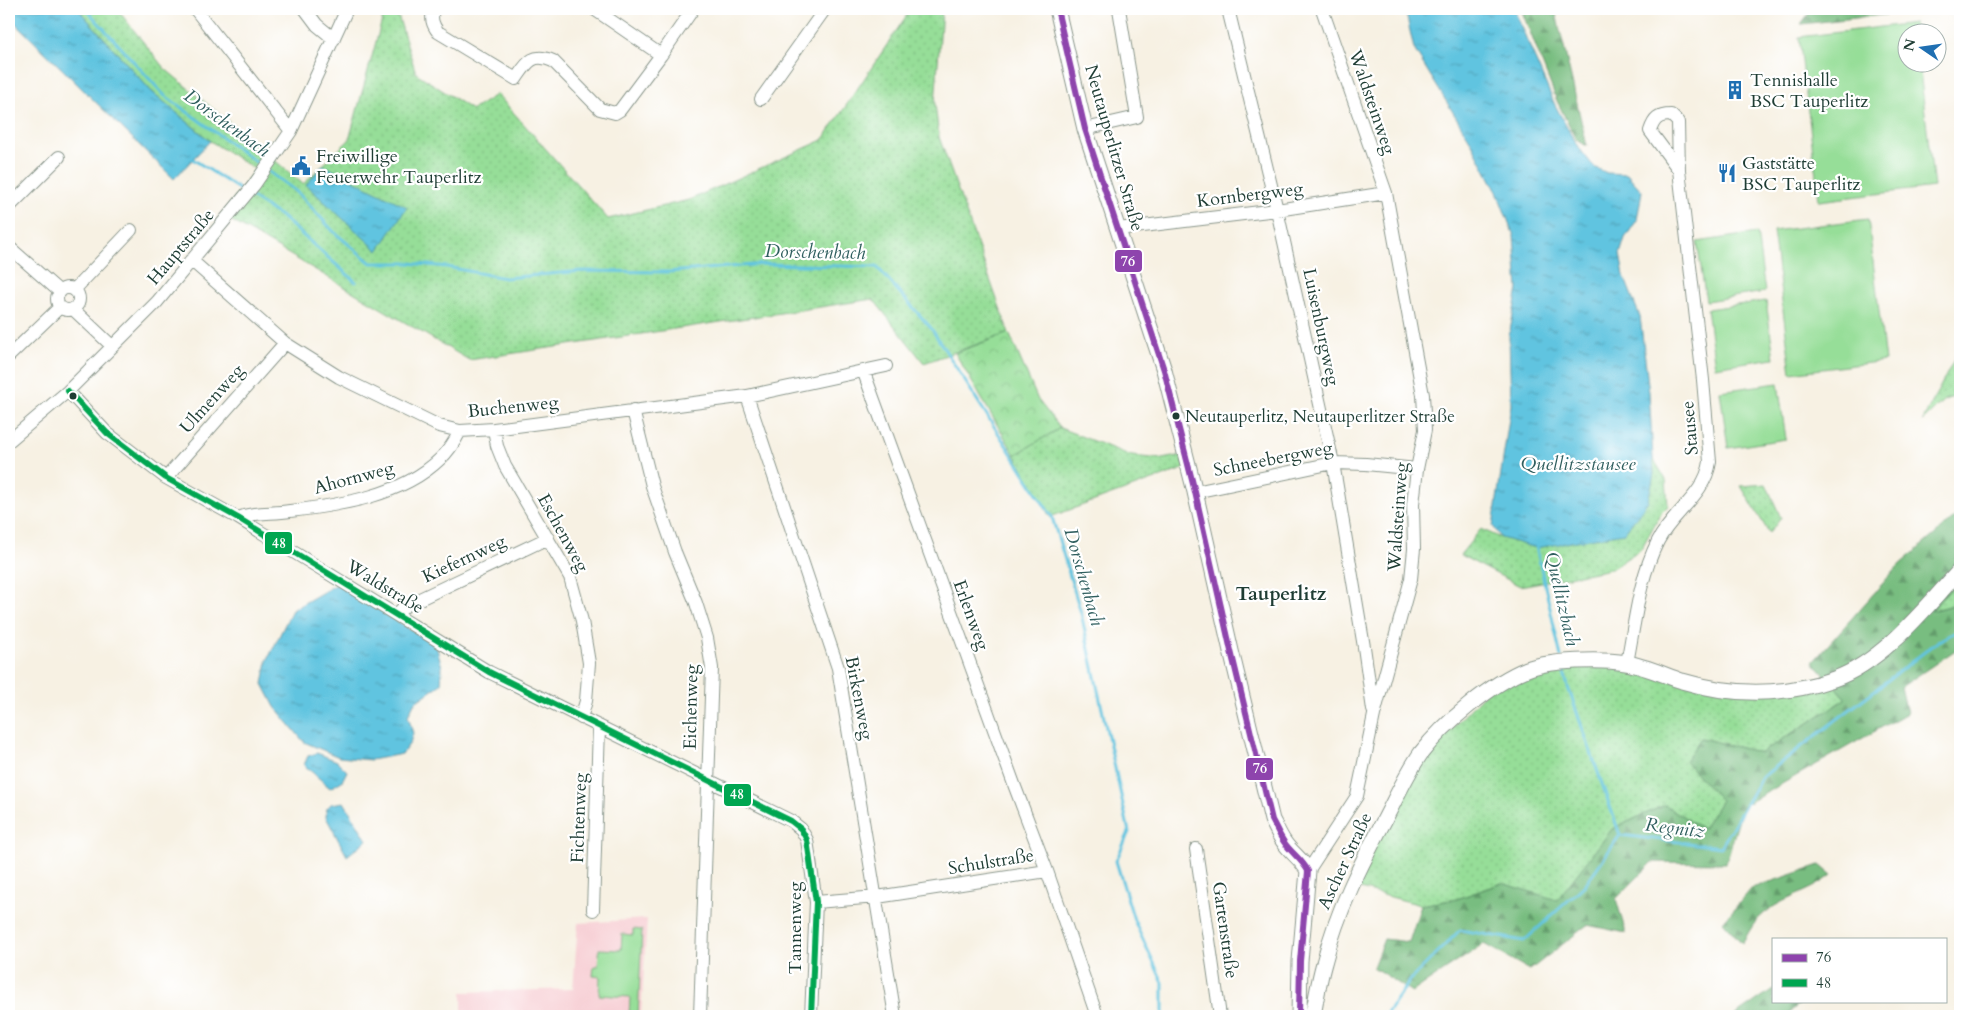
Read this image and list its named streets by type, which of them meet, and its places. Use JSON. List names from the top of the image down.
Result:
{
  "streets": {
    "street": [
      "Waldsteinweg",
      "Neutauperlitzer Straße",
      "Kornbergweg",
      "Hauptstraße",
      "Luisenburgweg",
      "Ulmenweg",
      "Buchenweg",
      "Stausee",
      "Schneebergweg",
      "Ahornweg",
      "Eschenweg",
      "Kiefernweg",
      "Waldstraße",
      "Erlenweg",
      "Birkenweg",
      "Eichenweg",
      "Fichtenweg",
      "Ascher Straße",
      "Schulstraße",
      "Tannenweg",
      "Gartenstraße"
    ]
  },
  "crossings": [
    ["Waldsteinweg", "Neutauperlitzer Straße"],
    ["Waldsteinweg", "Kornbergweg"],
    ["Waldsteinweg", "Luisenburgweg"],
    ["Waldsteinweg", "Schneebergweg"],
    ["Neutauperlitzer Straße", "Kornbergweg"],
    ["Neutauperlitzer Straße", "Schneebergweg"],
    ["Kornbergweg", "Luisenburgweg"],
    ["Hauptstraße", "Buchenweg"],
    ["Hauptstraße", "Waldstraße"],
    ["Luisenburgweg", "Schneebergweg"],
    ["Ulmenweg", "Buchenweg"],
    ["Ulmenweg", "Waldstraße"],
    ["Buchenweg", "Ahornweg"],
    ["Buchenweg", "Eschenweg"],
    ["Buchenweg", "Erlenweg"],
    ["Buchenweg", "Birkenweg"],
    ["Buchenweg", "Eichenweg"],
    ["Stausee", "Ascher Straße"],
    ["Ahornweg", "Waldstraße"],
    ["Eschenweg", "Kiefernweg"],
    ["Eschenweg", "Waldstraße"],
    ["Kiefernweg", "Waldstraße"],
    ["Waldstraße", "Eichenweg"],
    ["Waldstraße", "Fichtenweg"],
    ["Waldstraße", "Tannenweg"],
    ["Erlenweg", "Schulstraße"],
    ["Birkenweg", "Schulstraße"],
    ["Eichenweg", "Tannenweg"],
    ["Schulstraße", "Tannenweg"]
  ],
  "districts": ["Tauperlitz"],
  "water": [
    "Dorschenbach",
    "Quellitzstausee",
    "Quellitzbach",
    "Regnitz"
  ],
  "places": {
    "building": ["Tennishalle BSC Tauperlitz"],
    "public building": ["Freiwillige Feuerwehr Tauperlitz"],
    "restaurant": ["Gaststätte BSC Tauperlitz"],
    "other": ["Neutauperlitz, Neutauperlitzer Straße"]
  },
  "lines": ["transit line 76", "transit line 48"],
  "legend": ["76", "48"],
  "north": "left"
}
